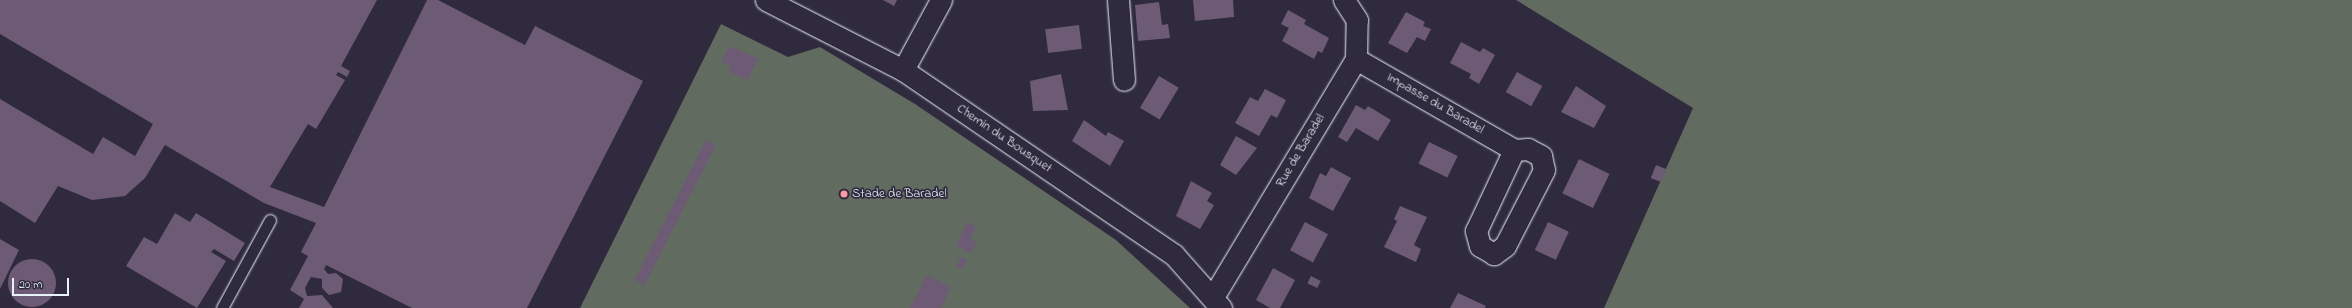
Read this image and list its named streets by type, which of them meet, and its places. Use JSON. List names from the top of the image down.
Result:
{
  "streets": {
    "street": ["Impasse du Baradel", "Chemin du Bousquet", "Rue de Baradel"]
  },
  "crossings": [
    ["Impasse du Baradel", "Rue de Baradel"],
    ["Chemin du Bousquet", "Rue de Baradel"]
  ],
  "places": ["Stade de Baradel"],
  "scale_bar": "20 m"
}
